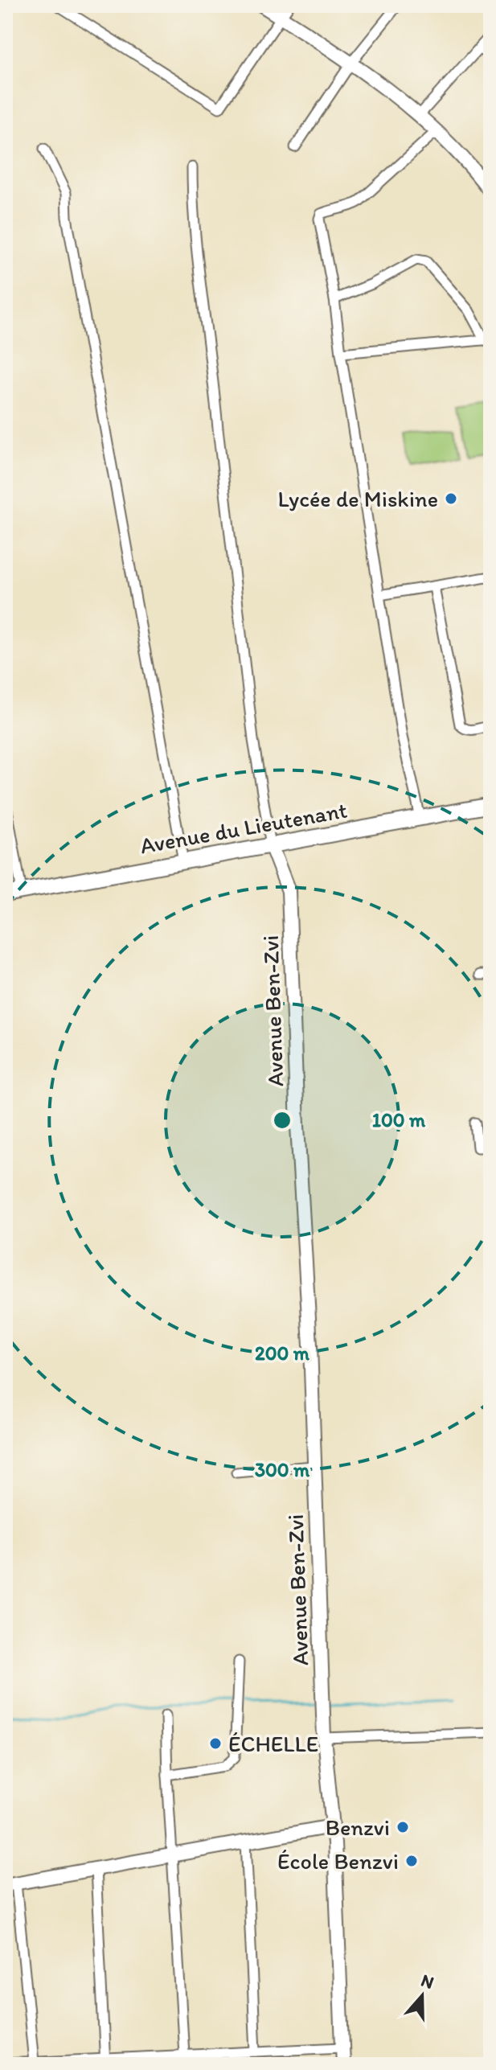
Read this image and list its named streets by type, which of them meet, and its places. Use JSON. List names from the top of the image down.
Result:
{
  "streets": {
    "main road": ["Avenue du Lieutenant"],
    "street": ["Avenue Ben-Zvi"]
  },
  "crossings": [
    ["Avenue du Lieutenant", "Avenue Ben-Zvi"]
  ],
  "places": [
    "Lycée de Miskine",
    "ÉCHELLE",
    "Benzvi",
    "École Benzvi"
  ],
  "north": "top",
  "rings": ["100 m", "200 m", "300 m"]
}
